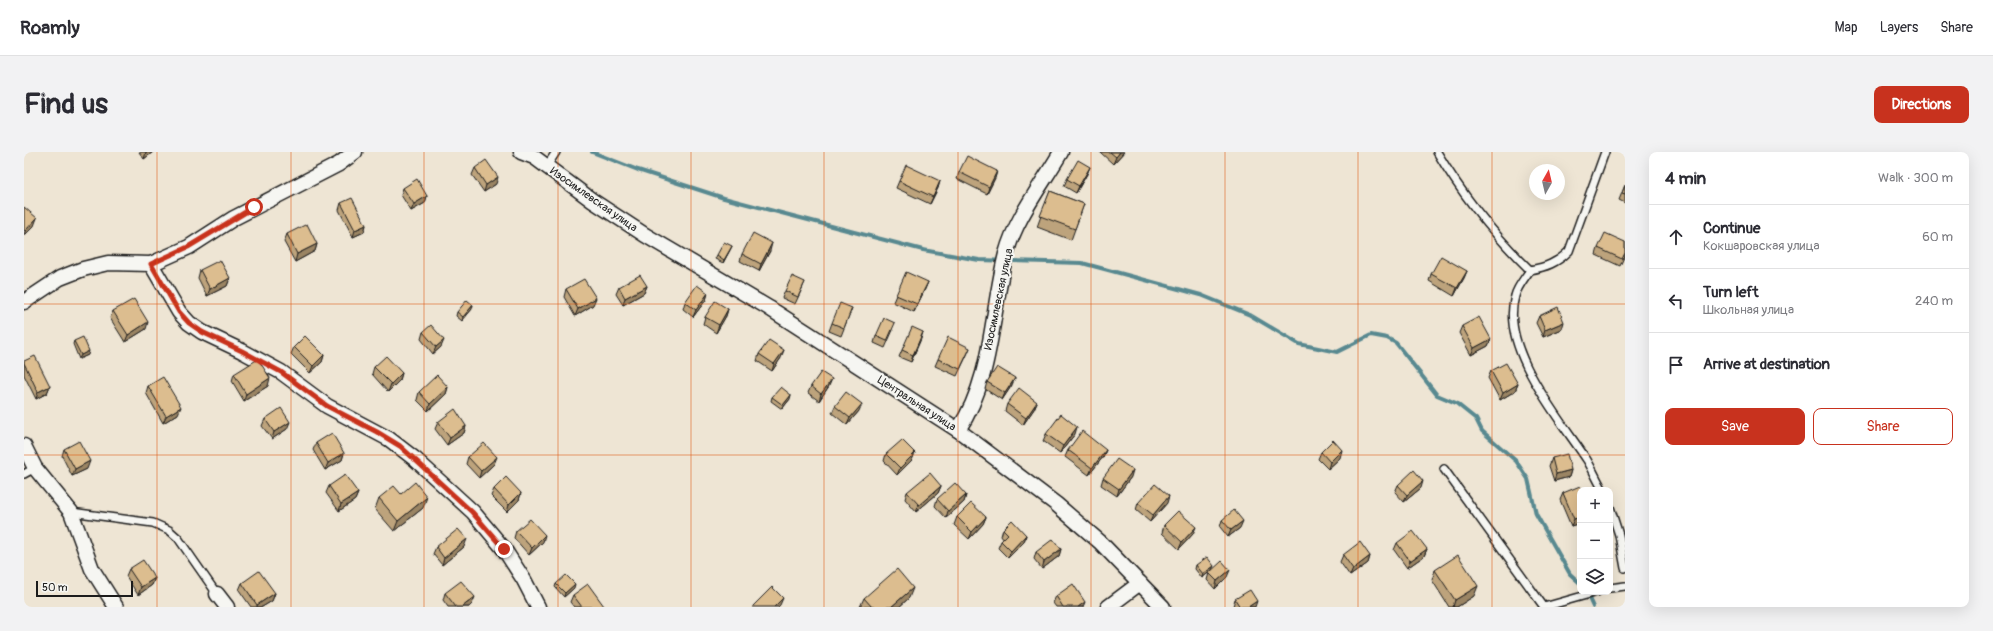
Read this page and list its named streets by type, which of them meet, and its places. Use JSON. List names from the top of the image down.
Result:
{
  "streets": {
    "street": ["Изосимлевская улица", "Центральная улица"]
  },
  "crossings": [
    ["Изосимлевская улица", "Центральная улица"]
  ],
  "scale_bar": "50 m",
  "north": "top",
  "page": {
    "header": "Roamly",
    "nav": ["Map", "Layers", "Share"],
    "buttons": [
      "Directions",
      ["Save", "Share"]
    ],
    "title": "Find us",
    "heading": ["4 min", "Walk · 300 m"],
    "list": [
      ["Continue", "Кокшаровская улица", "60 m"],
      ["Turn left", "Школьная улица", "240 m"],
      "Arrive at destination"
    ],
    "map_buttons": ["+", "−"],
    "scale": "50 m"
  }
}
